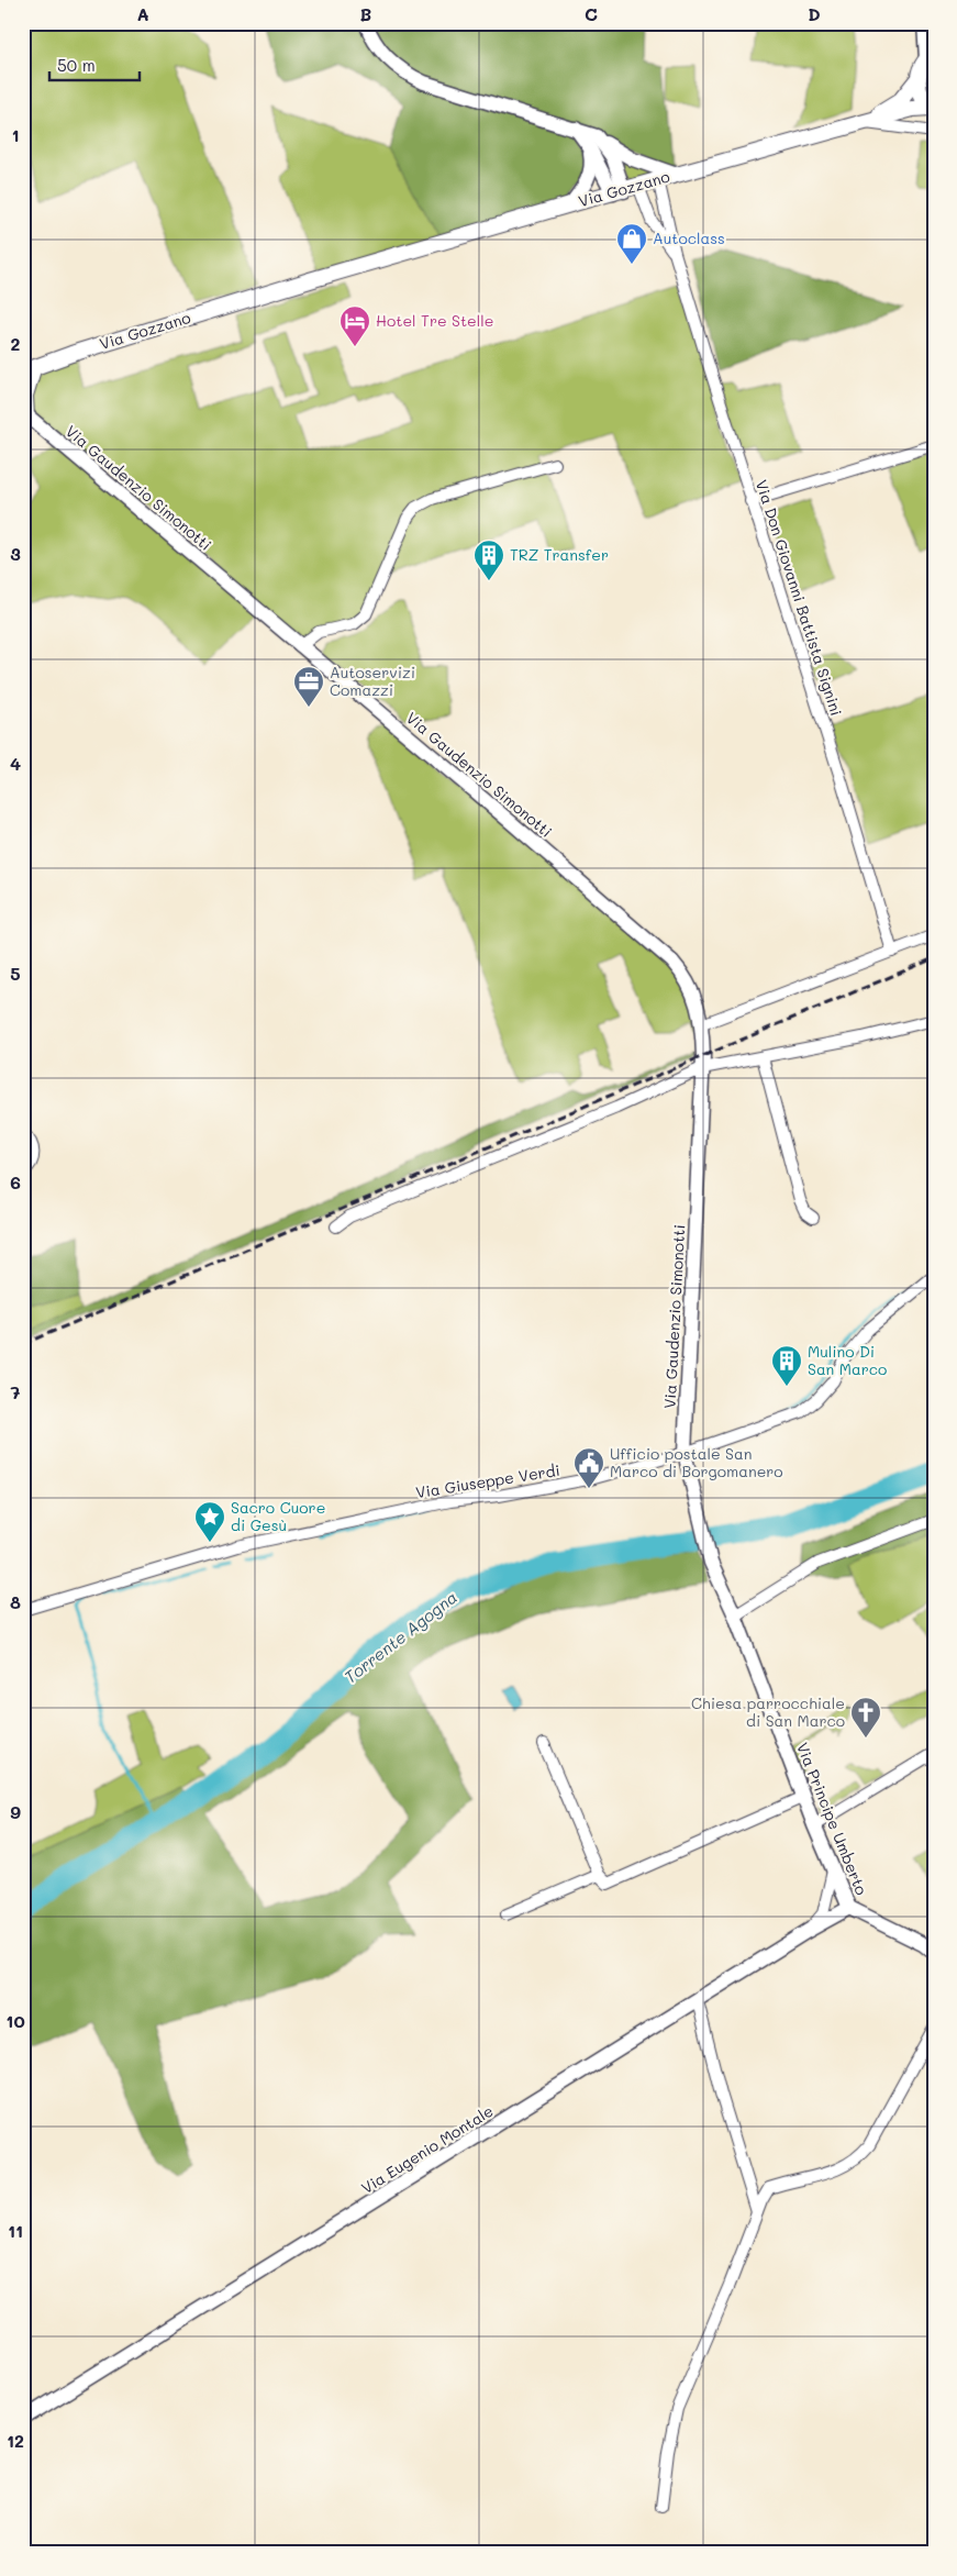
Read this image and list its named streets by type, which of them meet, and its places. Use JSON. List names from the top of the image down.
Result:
{
  "streets": {
    "main road": ["Via Gozzano"],
    "street": [
      "Via Gaudenzio Simonotti",
      "Via Don Giovanni Battista Signini",
      "Via Giuseppe Verdi",
      "Via Principe Umberto",
      "Via Eugenio Montale"
    ]
  },
  "crossings": [
    ["Via Gozzano", "Via Gaudenzio Simonotti"],
    ["Via Gozzano", "Via Don Giovanni Battista Signini"],
    ["Via Gaudenzio Simonotti", "Via Giuseppe Verdi"],
    ["Via Gaudenzio Simonotti", "Via Principe Umberto"],
    ["Via Principe Umberto", "Via Eugenio Montale"]
  ],
  "water": ["Torrente Agogna"],
  "places": {
    "shop": ["Autoclass"],
    "hotel": ["Hotel Tre Stelle"],
    "building": ["TRZ Transfer", "Mulino Di San Marco"],
    "office": ["Autoservizi Comazzi"],
    "public building": ["Ufficio postale San Marco di Borgomanero"],
    "place": ["Sacro Cuore di Gesù"],
    "church": ["Chiesa parrocchiale di San Marco"]
  },
  "scale_bar": "50 m",
  "grid": {
    "columns": [
      "A",
      "B",
      "C",
      "D"
    ],
    "rows": [
      "1",
      "2",
      "3",
      "4",
      "5",
      "6",
      "7",
      "8",
      "9",
      "10",
      "11",
      "12"
    ]
  }
}
